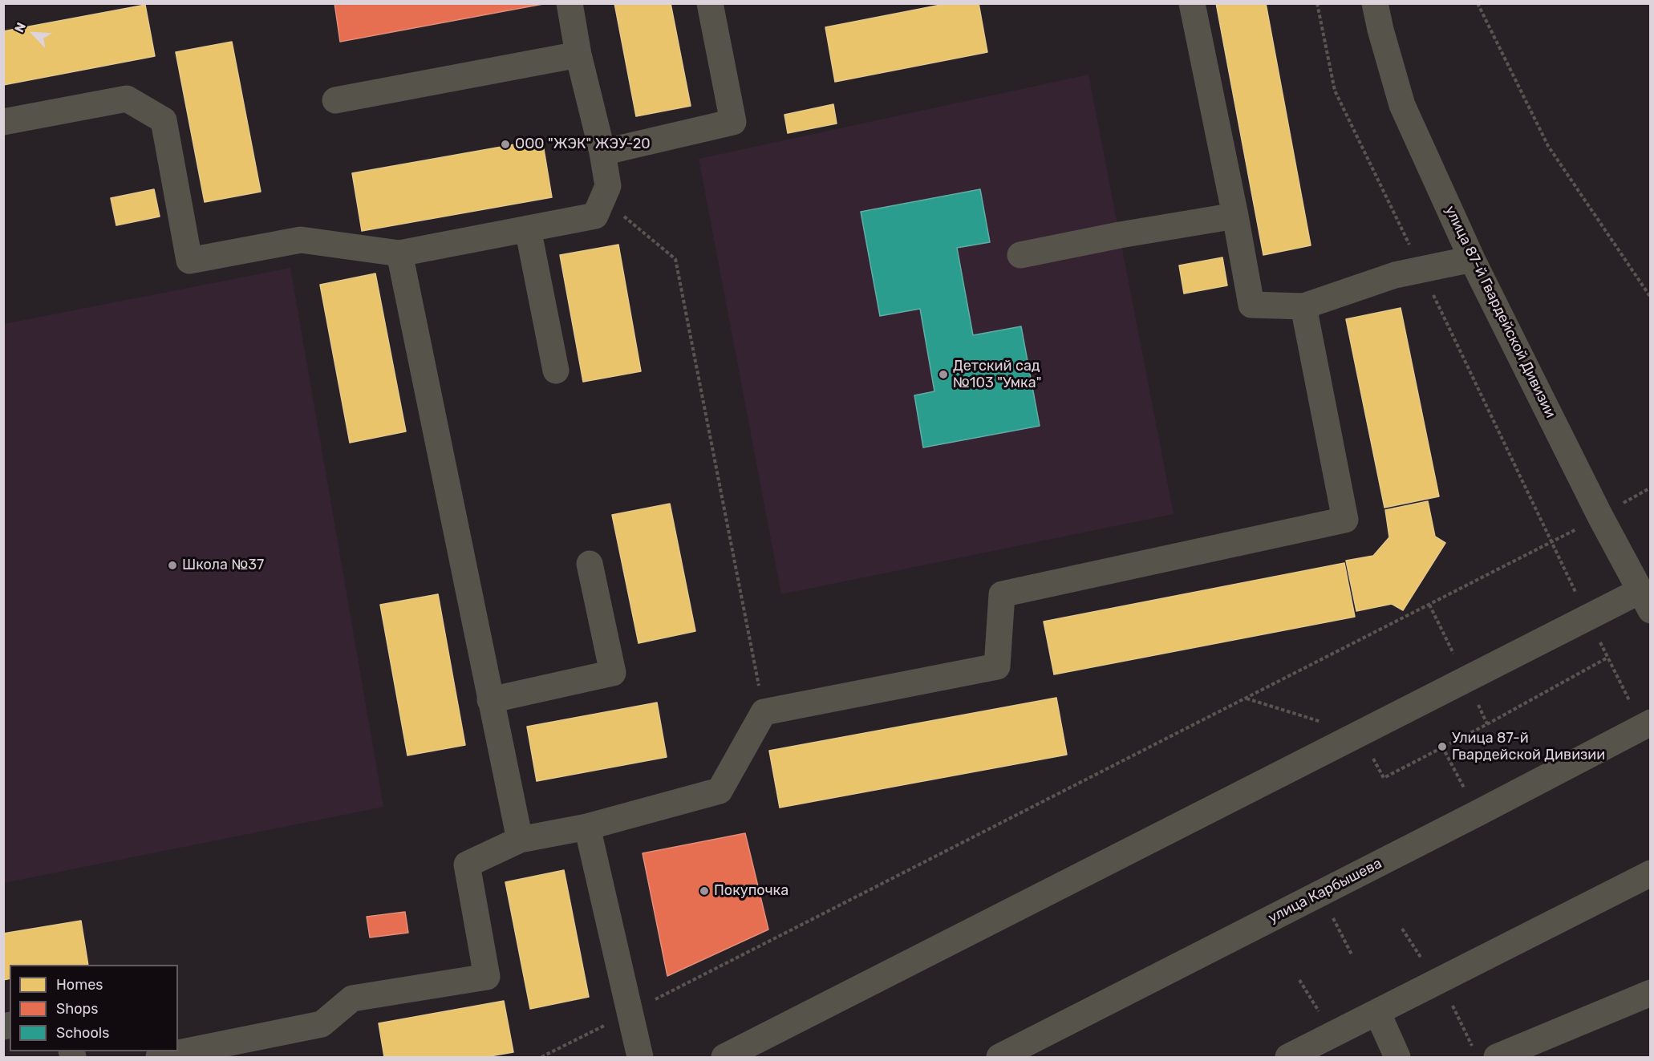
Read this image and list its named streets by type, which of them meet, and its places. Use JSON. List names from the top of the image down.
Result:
{
  "streets": {
    "street": ["улица 87-й Гвардейской Дивизии", "улица Карбышева"]
  },
  "places": [
    "ООО \"ЖЭК\" ЖЭУ-20",
    "Детский сад №103 \"Умка\"",
    "Школа №37",
    "Улица 87-й Гвардейской Дивизии",
    "Покупочка"
  ],
  "legend": ["Homes", "Shops", "Schools"],
  "north": "top left"
}
